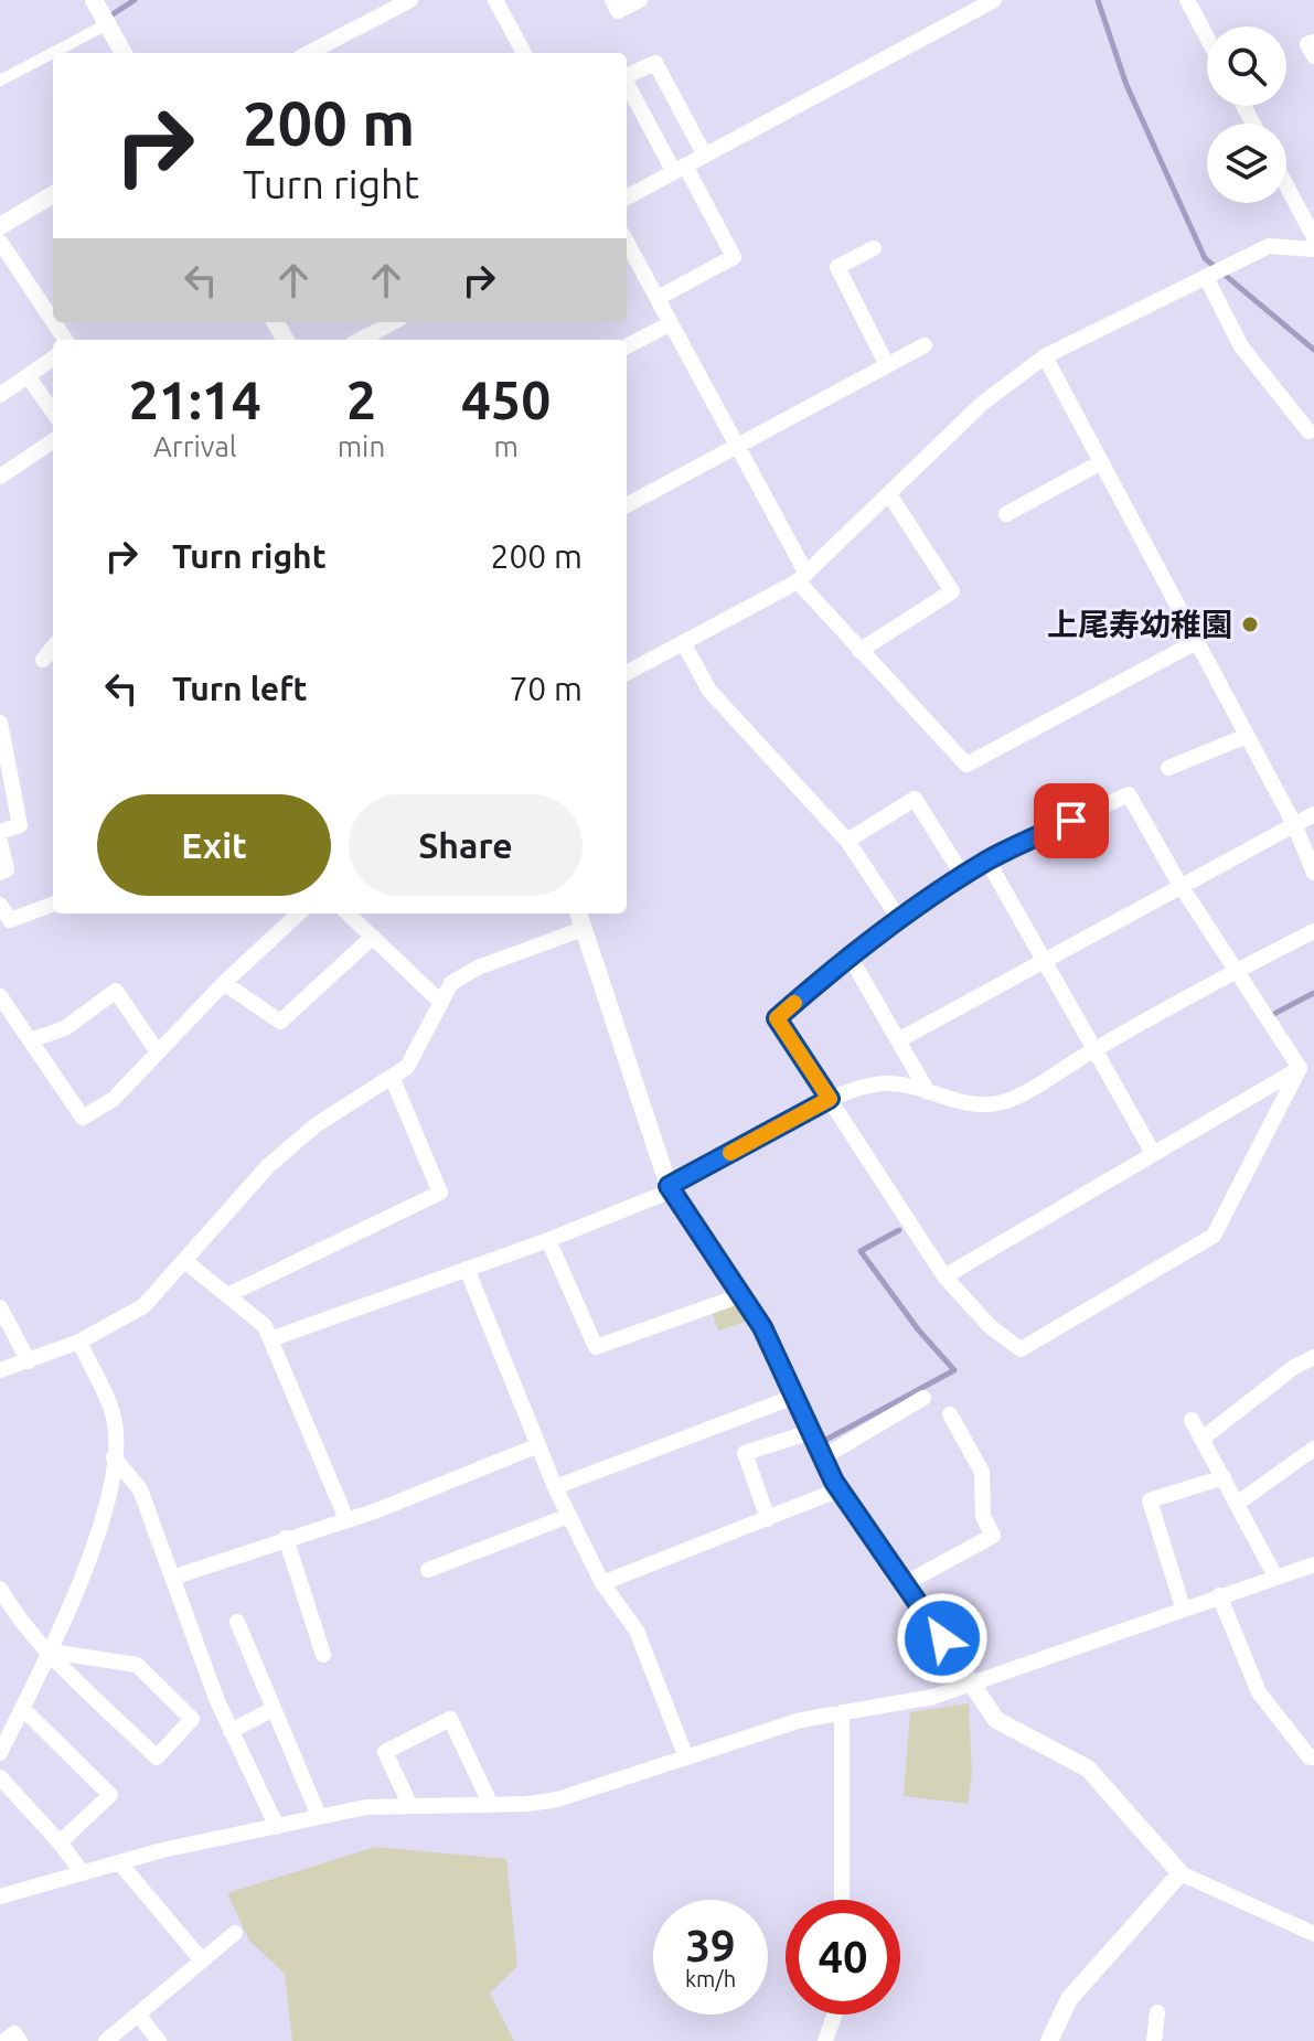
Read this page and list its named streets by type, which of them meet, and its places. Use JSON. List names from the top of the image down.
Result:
{
  "places": ["上尾寿幼稚園"],
  "page": {
    "turn": ["200 m", "Turn right"],
    "eta": [
      "21:14",
      "Arrival",
      "2",
      "min",
      "450",
      "m"
    ],
    "list": [
      {
        "name": "Turn right",
        "value": "200 m"
      },
      {
        "name": "Turn left",
        "value": "70 m"
      }
    ],
    "buttons": ["Exit", "Share"],
    "speed": "39 km/h",
    "limit": "40"
  }
}
